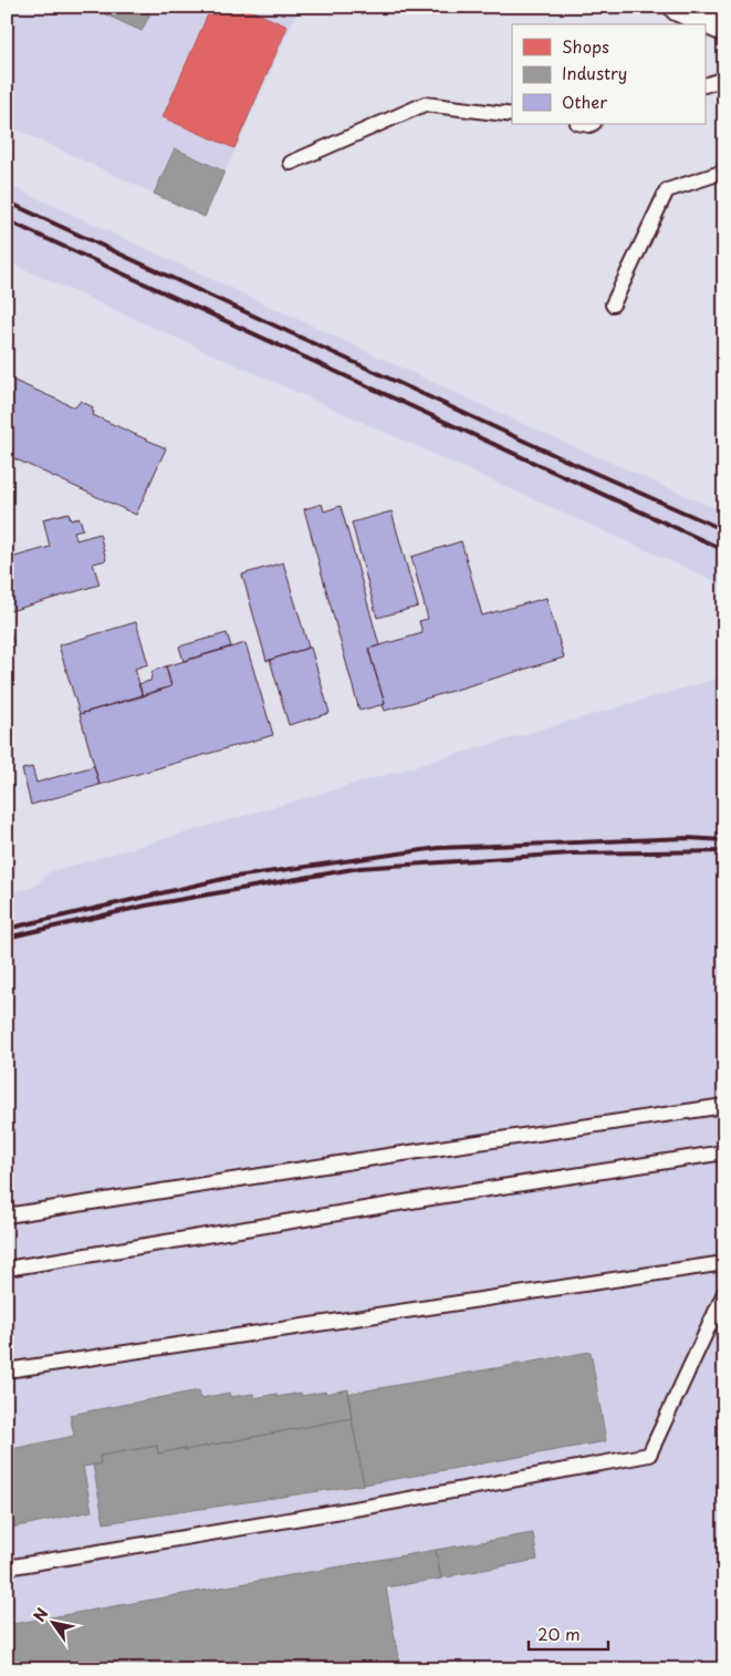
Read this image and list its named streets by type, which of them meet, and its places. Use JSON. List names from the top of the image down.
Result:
{
  "legend": ["Shops", "Industry", "Other"],
  "scale_bar": "20 m",
  "north": "top left"
}
